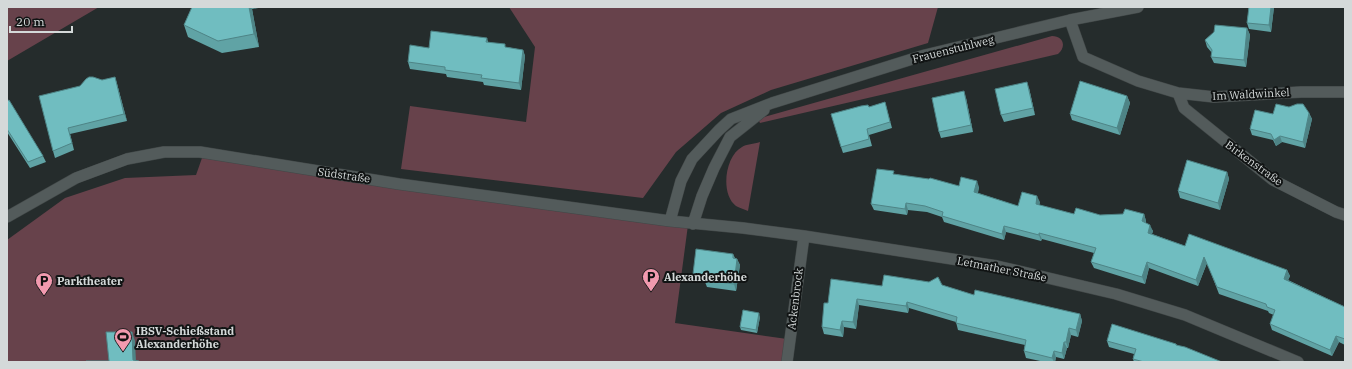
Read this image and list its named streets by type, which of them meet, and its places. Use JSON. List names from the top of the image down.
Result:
{
  "streets": {
    "street": [
      "Frauenstuhlweg",
      "Im Waldwinkel",
      "Birkenstraße",
      "Südstraße",
      "Letmather Straße",
      "Ackenbrock"
    ]
  },
  "crossings": [
    ["Frauenstuhlweg", "Im Waldwinkel"],
    ["Frauenstuhlweg", "Südstraße"],
    ["Frauenstuhlweg", "Letmather Straße"],
    ["Im Waldwinkel", "Birkenstraße"],
    ["Südstraße", "Letmather Straße"],
    ["Letmather Straße", "Ackenbrock"]
  ],
  "places": {
    "parking": ["Alexanderhöhe", "Parktheater"],
    "sports": ["IBSV-Schießstand Alexanderhöhe"]
  },
  "scale_bar": "20 m"
}
